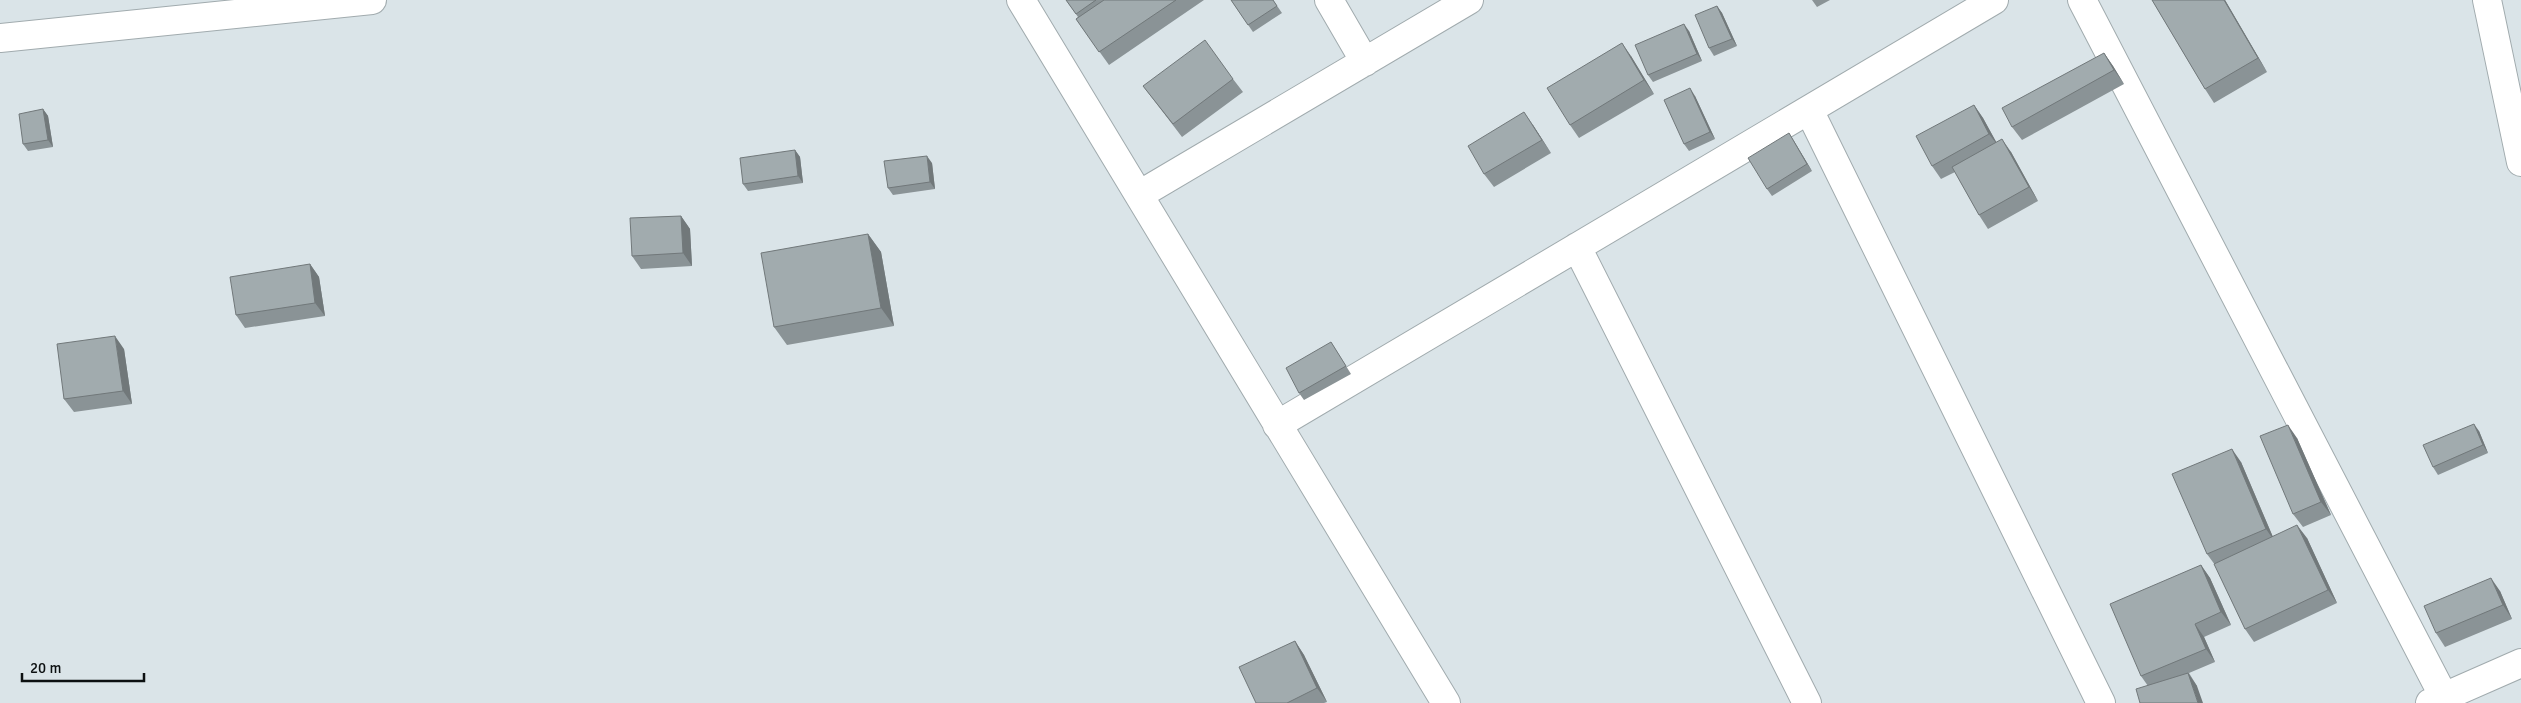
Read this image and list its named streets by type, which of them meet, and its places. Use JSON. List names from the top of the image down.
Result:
{
  "scale_bar": "20 m"
}
